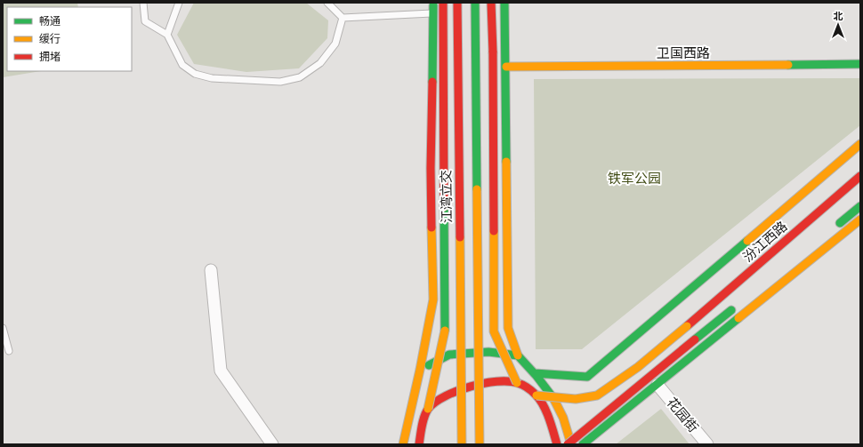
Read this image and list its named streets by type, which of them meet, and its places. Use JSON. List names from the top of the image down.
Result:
{
  "streets": {
    "main road": ["卫国西路", "江湾立交", "汾江西路"],
    "street": ["花园街"]
  },
  "parks": ["铁军公园"],
  "legend": ["畅通", "缓行", "拥堵"],
  "north": "top"
}
